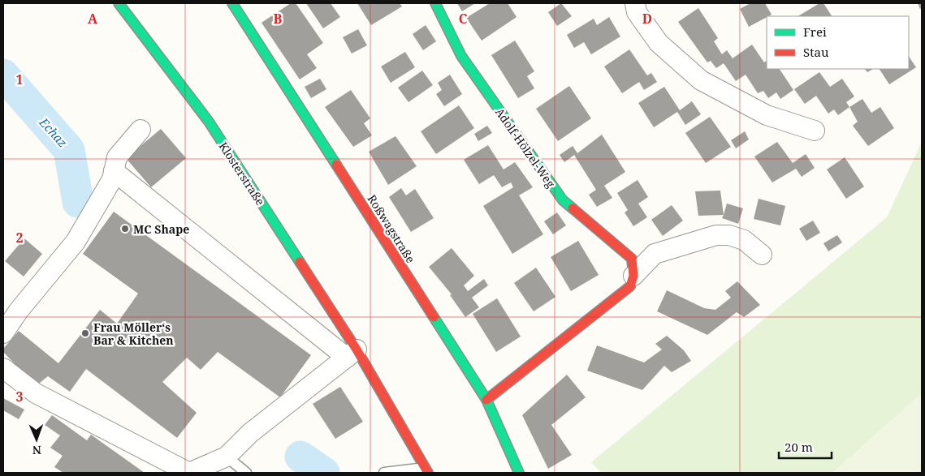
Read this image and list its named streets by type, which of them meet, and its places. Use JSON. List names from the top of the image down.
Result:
{
  "streets": {
    "street": ["Adolf-Hölzel-Weg", "Klosterstraße", "Roßwagstraße"]
  },
  "water": ["Echaz"],
  "places": ["MC Shape", "Frau Möller‘s Bar & Kitchen"],
  "legend": ["Frei", "Stau"],
  "scale_bar": "20 m",
  "north": "bottom",
  "grid": {
    "columns": [
      "A",
      "B",
      "C",
      "D"
    ],
    "rows": ["1", "2", "3"]
  }
}
